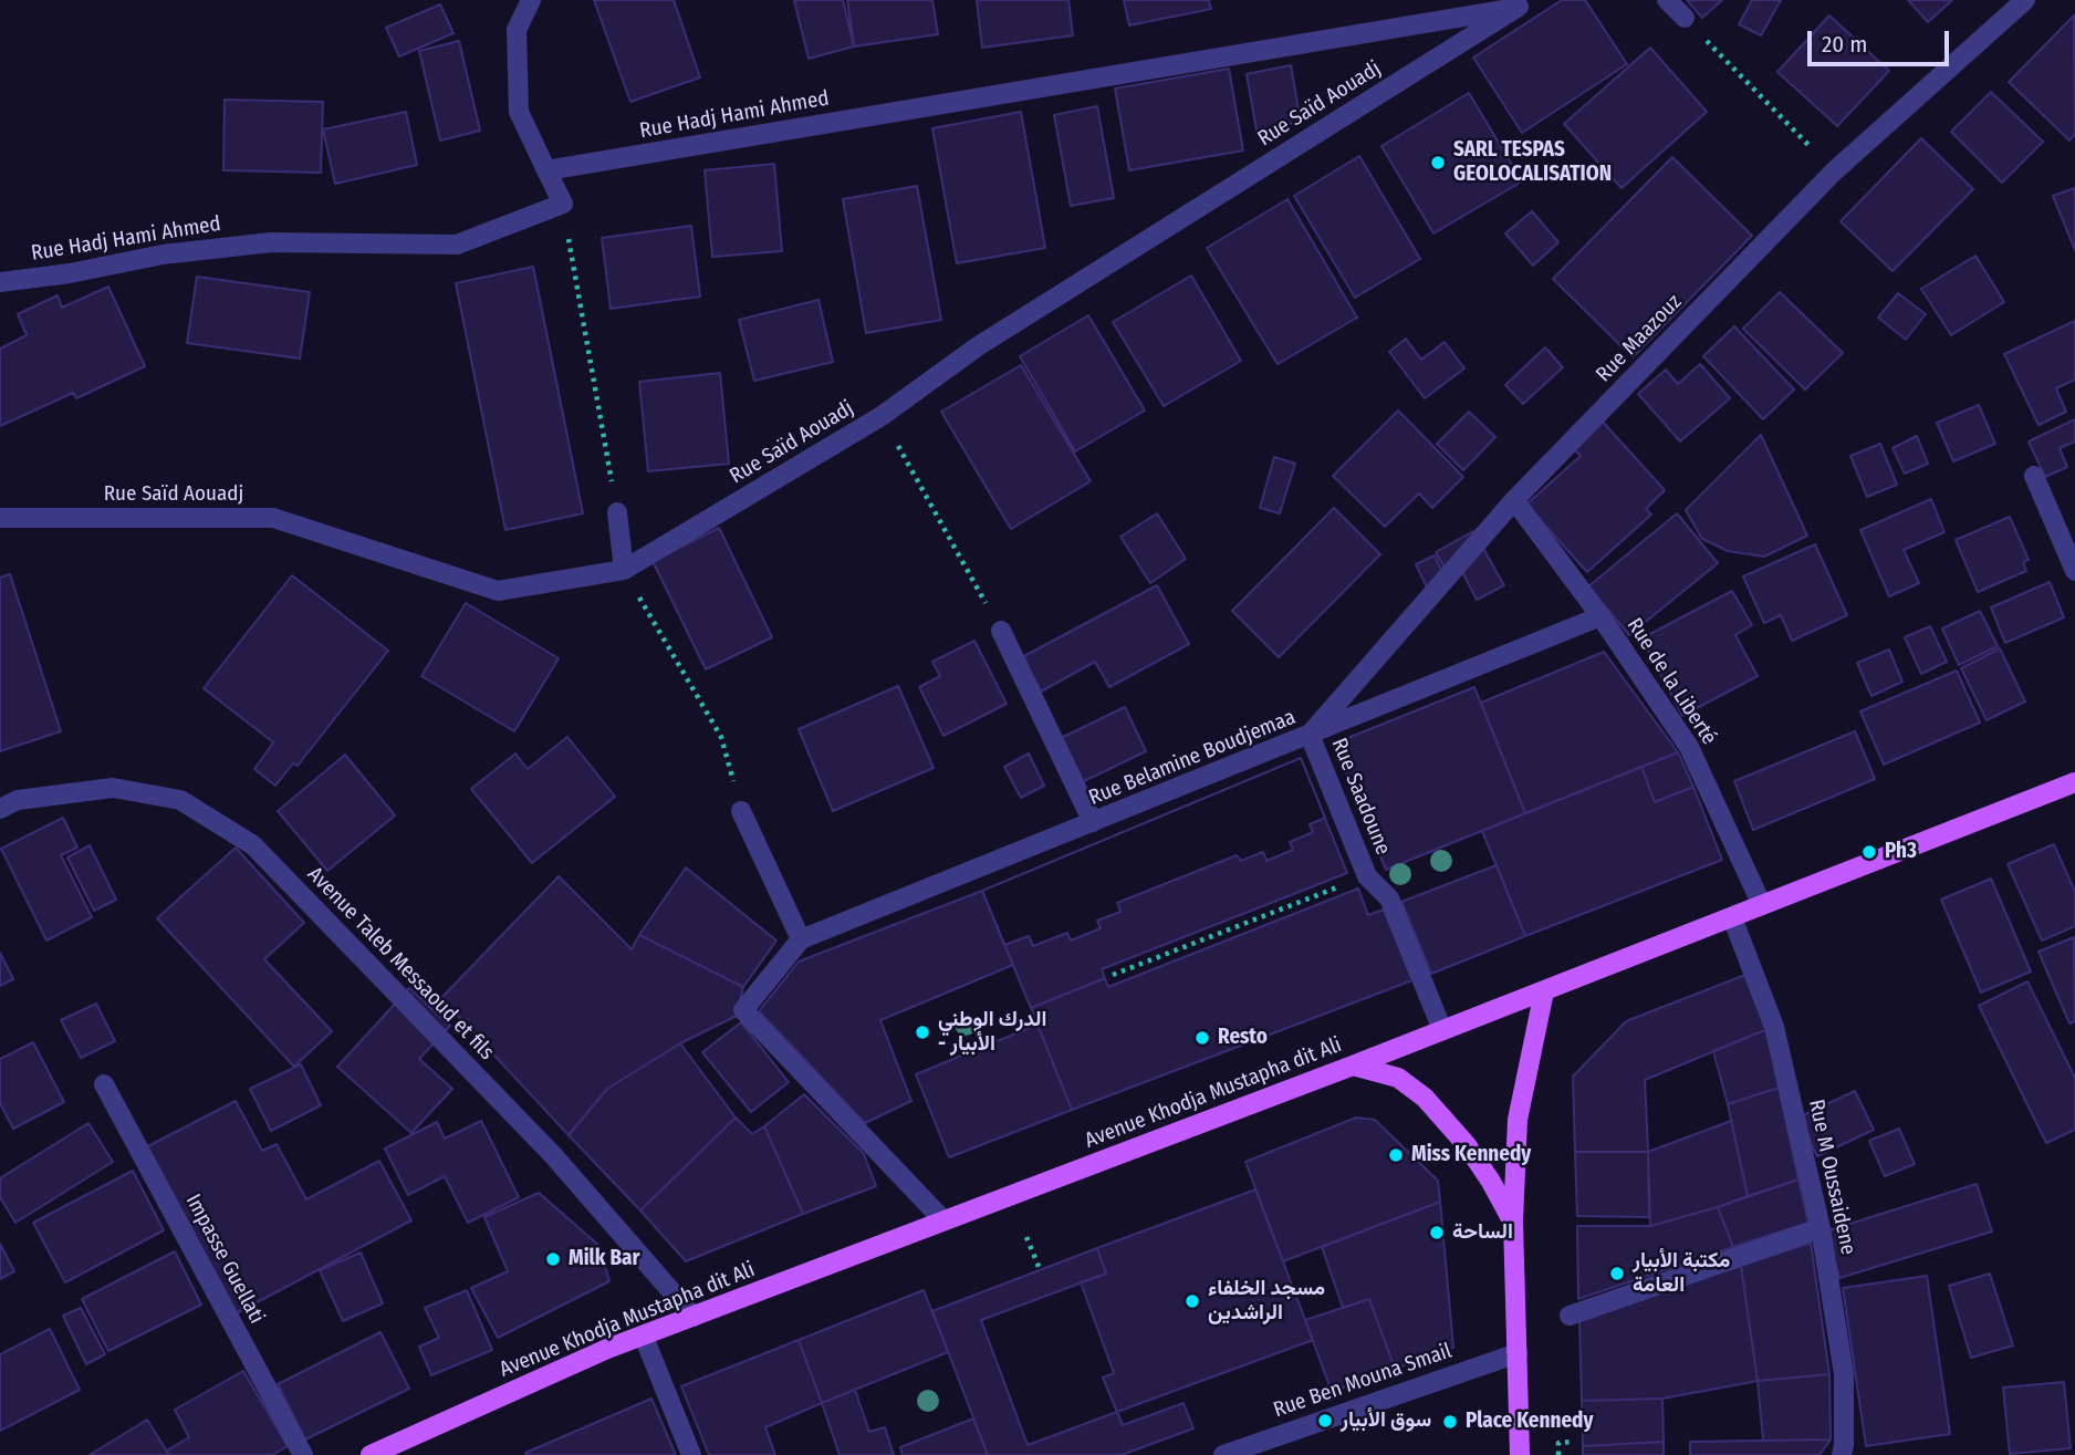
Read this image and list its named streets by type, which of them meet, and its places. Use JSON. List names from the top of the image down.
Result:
{
  "streets": {
    "main road": ["Avenue Khodja Mustapha dit Ali"],
    "street": [
      "Rue Saïd Aouadj",
      "Rue Hadj Hami Ahmed",
      "Rue Maazouz",
      "Rue de la Liberté",
      "Rue Belamine Boudjemaa",
      "Rue Saadoune",
      "Avenue Taleb Messaoud et fils",
      "Rue M Oussaidene",
      "Impasse Guellati",
      "Rue Ben Mouna Smail"
    ]
  },
  "crossings": [
    ["Rue Saïd Aouadj", "Rue Hadj Hami Ahmed"],
    ["Rue Maazouz", "Rue de la Liberté"],
    ["Rue Maazouz", "Rue Belamine Boudjemaa"],
    ["Rue Maazouz", "Rue Saadoune"],
    ["Rue de la Liberté", "Rue Belamine Boudjemaa"],
    ["Rue de la Liberté", "Avenue Khodja Mustapha dit Ali"],
    ["Rue Belamine Boudjemaa", "Rue Saadoune"],
    ["Rue Saadoune", "Avenue Khodja Mustapha dit Ali"],
    ["Avenue Taleb Messaoud et fils", "Avenue Khodja Mustapha dit Ali"],
    ["Avenue Khodja Mustapha dit Ali", "Rue M Oussaidene"]
  ],
  "places": [
    "SARL TESPAS GEOLOCALISATION",
    "Ph3",
    "الدرك الوطني - الأبيار",
    "Resto",
    "Miss Kennedy",
    "الساحة",
    "Milk Bar",
    "مكتبة الأبيار العامة",
    "مسجد الخلفاء الراشدين",
    "سوق الأبيار",
    "Place Kennedy"
  ],
  "scale_bar": "20 m"
}
